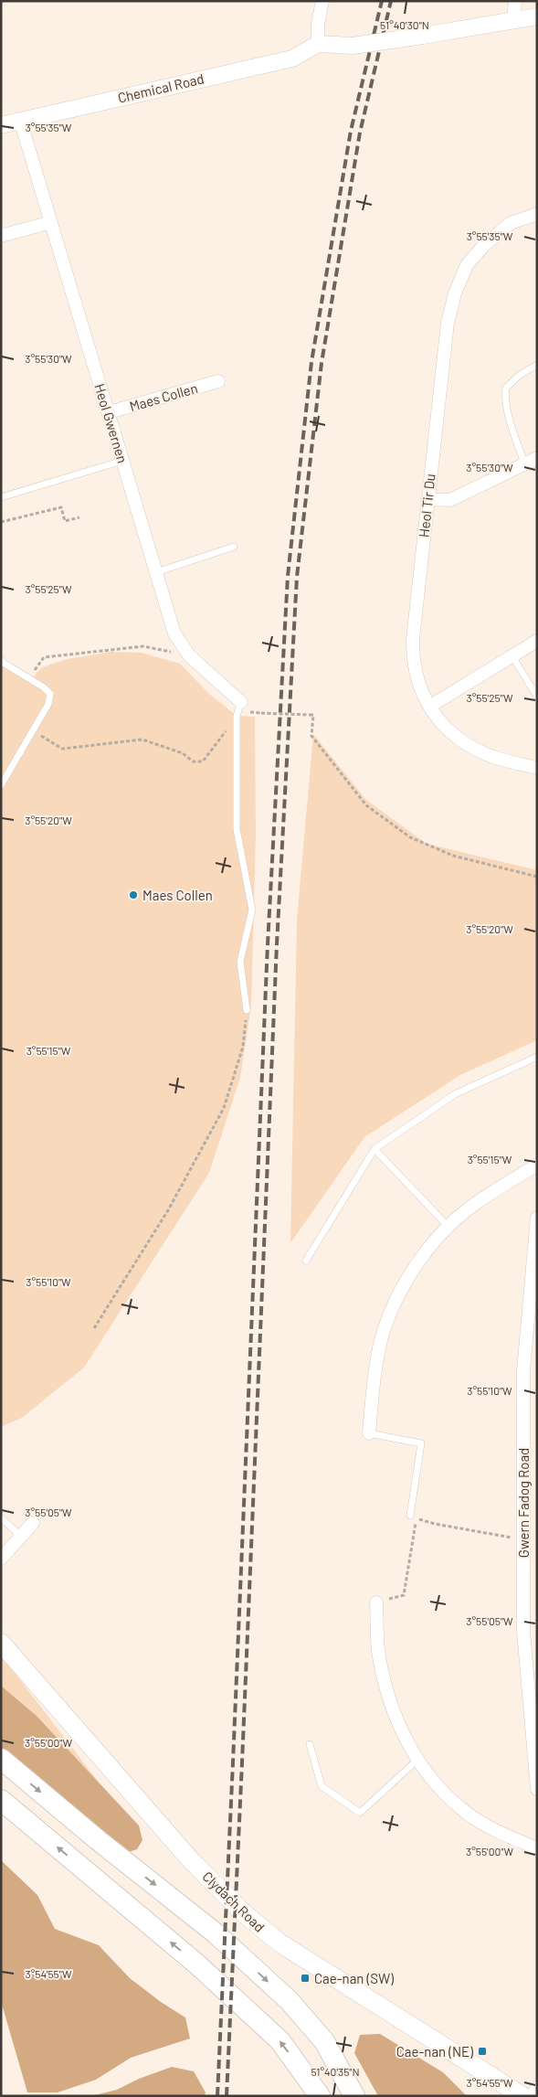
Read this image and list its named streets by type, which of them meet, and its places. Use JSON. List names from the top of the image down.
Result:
{
  "streets": {
    "main road": ["Clydach Road"],
    "street": [
      "Chemical Road",
      "Maes Collen",
      "Heol Gwernen",
      "Heol Tir Du",
      "Gwern Fadog Road"
    ]
  },
  "crossings": [
    ["Chemical Road", "Heol Gwernen"],
    ["Maes Collen", "Heol Gwernen"]
  ],
  "places": {
    "other": ["Maes Collen"],
    "transit": ["Cae-nan (SW)", "Cae-nan (NE)"]
  },
  "coordinates": [
    "51°40'30\"N",
    "3°55'35\"W",
    "3°55'30\"W",
    "3°55'25\"W",
    "3°55'20\"W",
    "3°55'15\"W",
    "3°55'10\"W",
    "3°55'05\"W",
    "3°55'00\"W",
    "3°54'55\"W",
    "51°40'35\"N"
  ]
}
